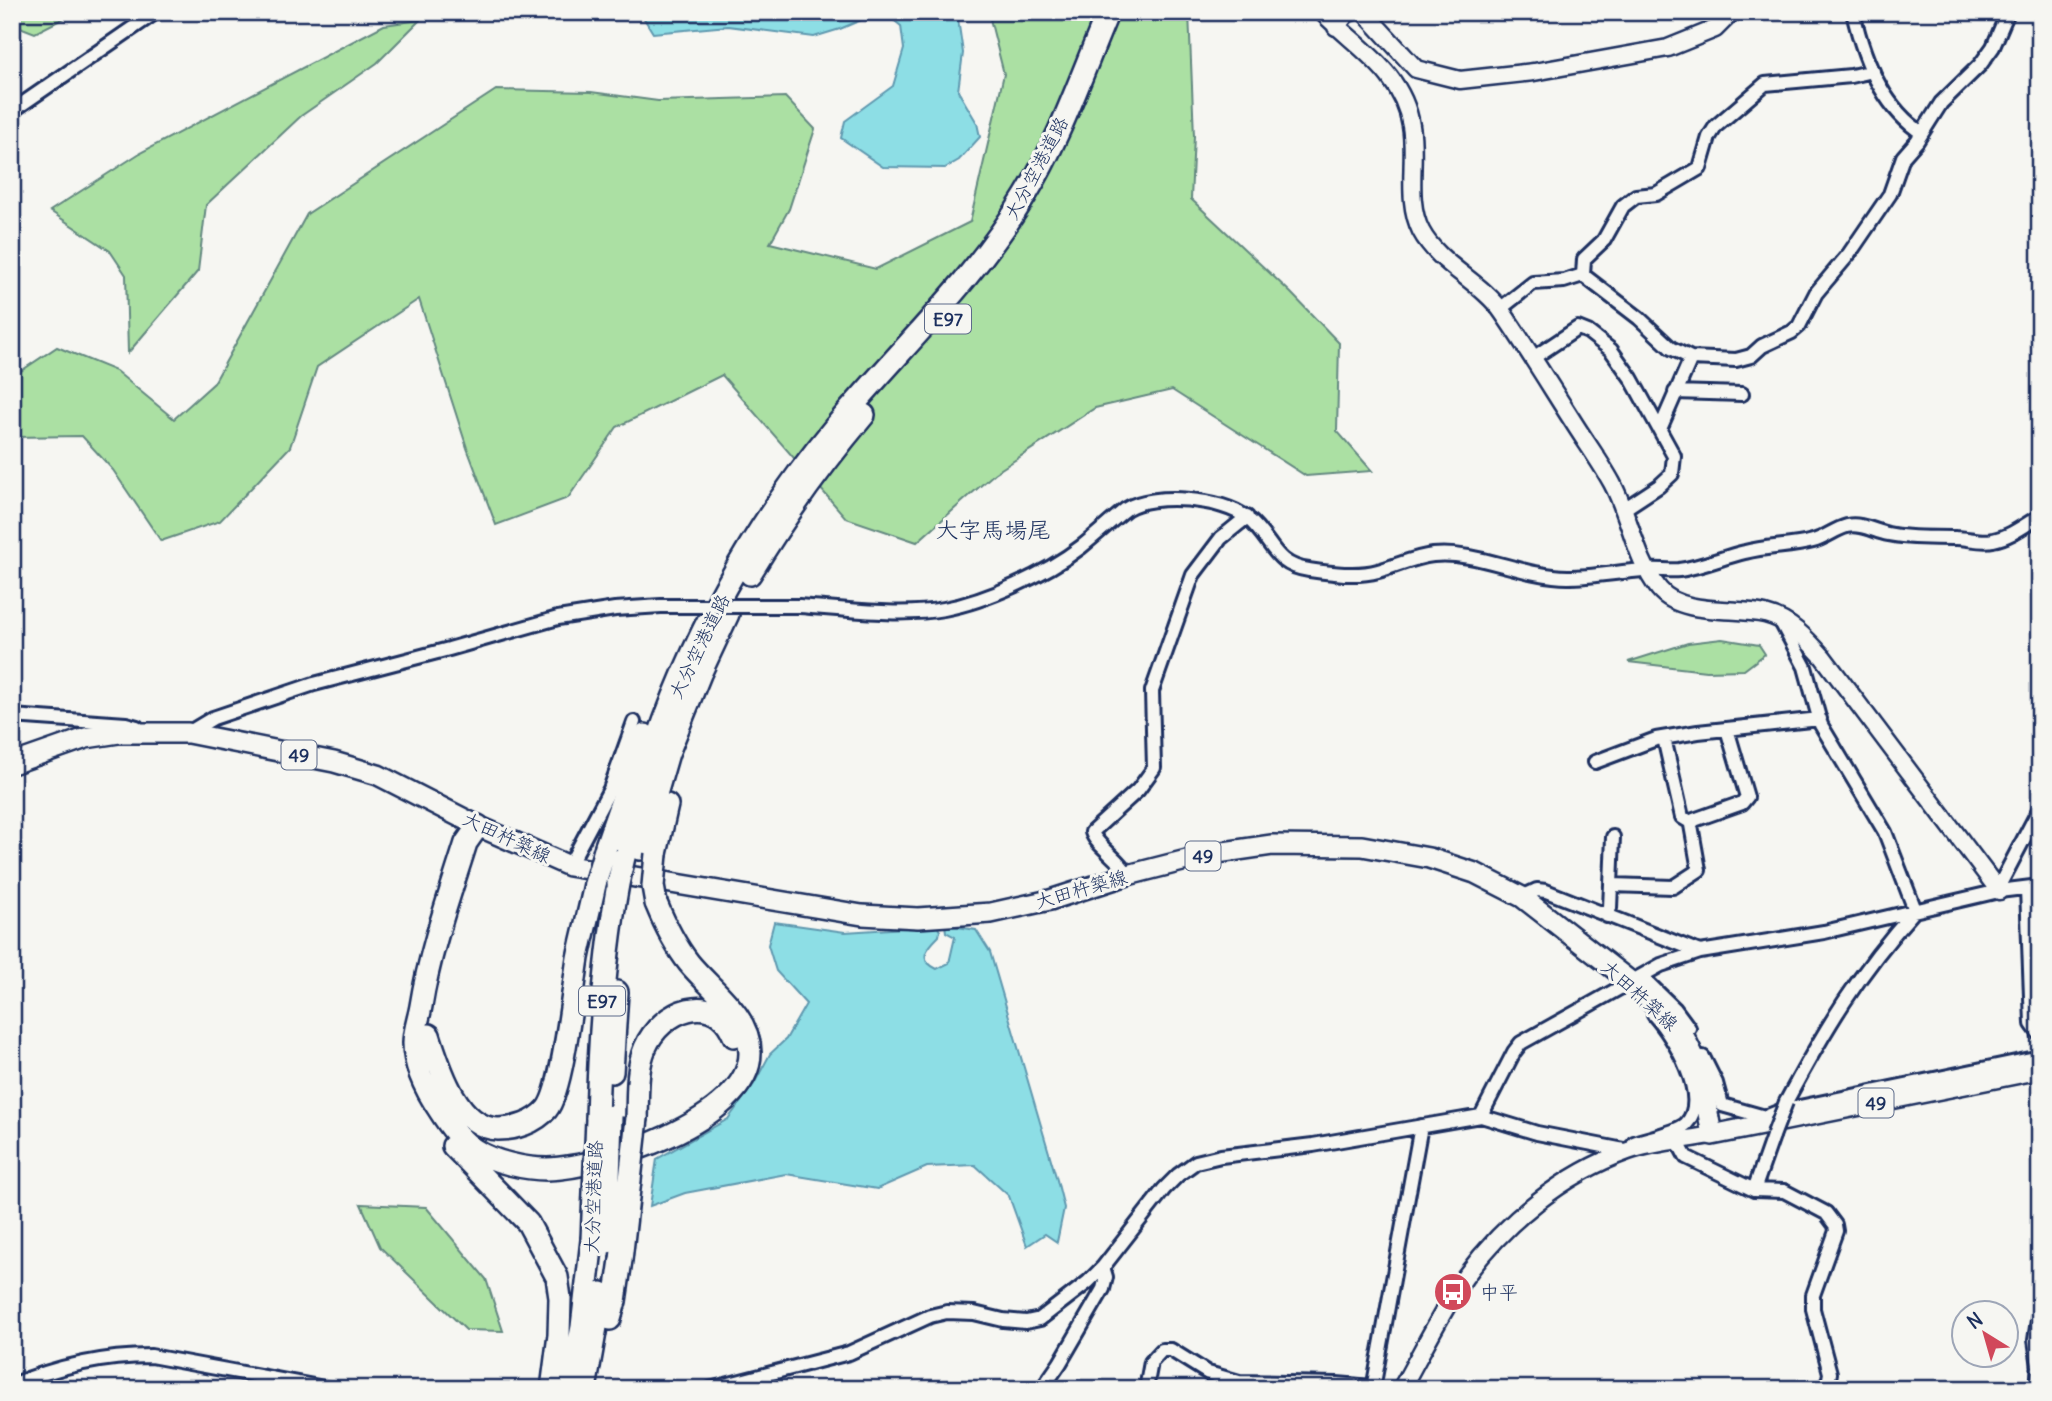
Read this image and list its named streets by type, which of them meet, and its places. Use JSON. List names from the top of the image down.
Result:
{
  "streets": {
    "highway": ["大分空港道路", "E97"],
    "main road": ["49", "大田杵築線"]
  },
  "crossings": [
    ["49", "大田杵築線"]
  ],
  "districts": ["大字馬場尾"],
  "places": {
    "bus stop": ["中平"]
  },
  "north": "top left"
}
